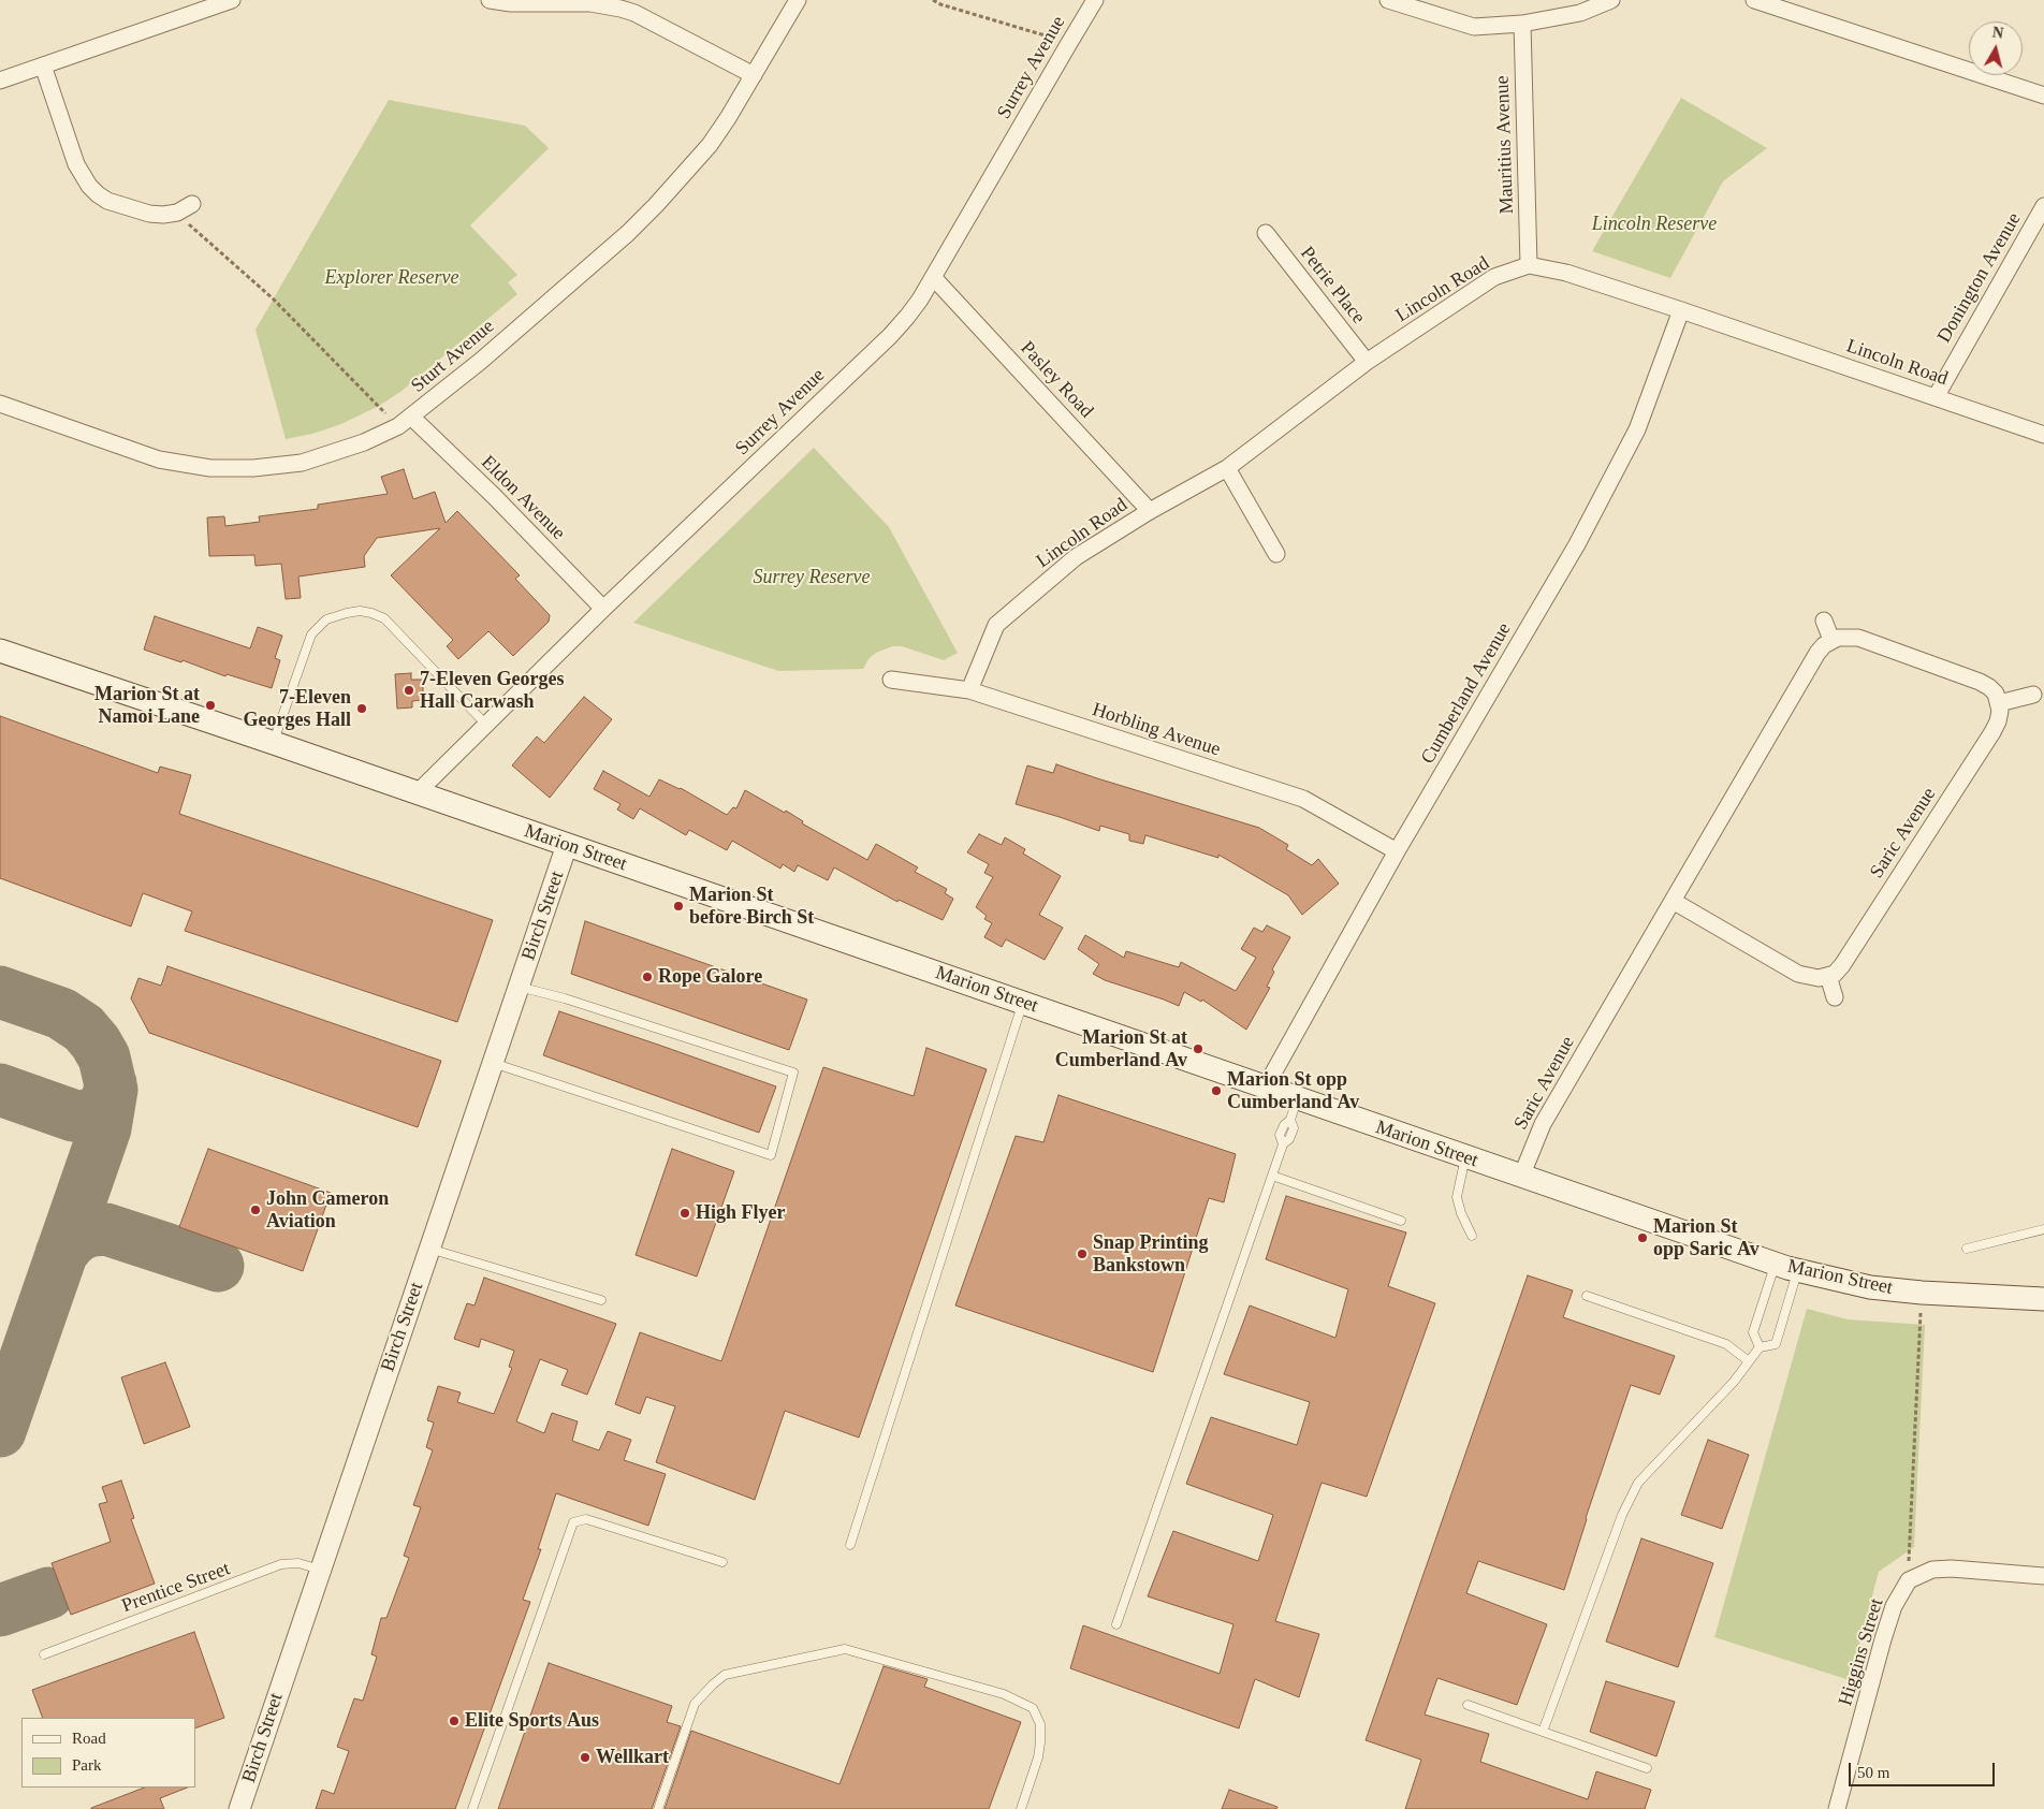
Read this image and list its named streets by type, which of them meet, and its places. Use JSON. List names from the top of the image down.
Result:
{
  "streets": {
    "main road": ["Marion Street"],
    "street": [
      "Surrey Avenue",
      "Mauritius Avenue",
      "Donington Avenue",
      "Petrie Place",
      "Lincoln Road",
      "Sturt Avenue",
      "Pasley Road",
      "Eldon Avenue",
      "Cumberland Avenue",
      "Horbling Avenue",
      "Saric Avenue",
      "Birch Street",
      "Higgins Street"
    ],
    "lane": ["Prentice Street"]
  },
  "crossings": [
    ["Surrey Avenue", "Pasley Road"],
    ["Surrey Avenue", "Eldon Avenue"],
    ["Surrey Avenue", "Marion Street"],
    ["Mauritius Avenue", "Lincoln Road"],
    ["Donington Avenue", "Lincoln Road"],
    ["Petrie Place", "Lincoln Road"],
    ["Lincoln Road", "Pasley Road"],
    ["Lincoln Road", "Cumberland Avenue"],
    ["Lincoln Road", "Horbling Avenue"],
    ["Sturt Avenue", "Eldon Avenue"],
    ["Cumberland Avenue", "Horbling Avenue"],
    ["Cumberland Avenue", "Marion Street"],
    ["Saric Avenue", "Marion Street"],
    ["Marion Street", "Birch Street"],
    ["Birch Street", "Prentice Street"]
  ],
  "parks": ["Lincoln Reserve", "Explorer Reserve", "Surrey Reserve"],
  "places": [
    "7-Eleven Georges Hall Carwash",
    "Marion St at Namoi Lane",
    "7-Eleven Georges Hall",
    "Marion St before Birch St",
    "Rope Galore",
    "Marion St at Cumberland Av",
    "Marion St opp Cumberland Av",
    "John Cameron Aviation",
    "High Flyer",
    "Marion St opp Saric Av",
    "Snap Printing Bankstown",
    "Elite Sports Aus",
    "Wellkart"
  ],
  "legend": ["Road", "Park"],
  "scale_bar": "50 m",
  "north": "top"
}
